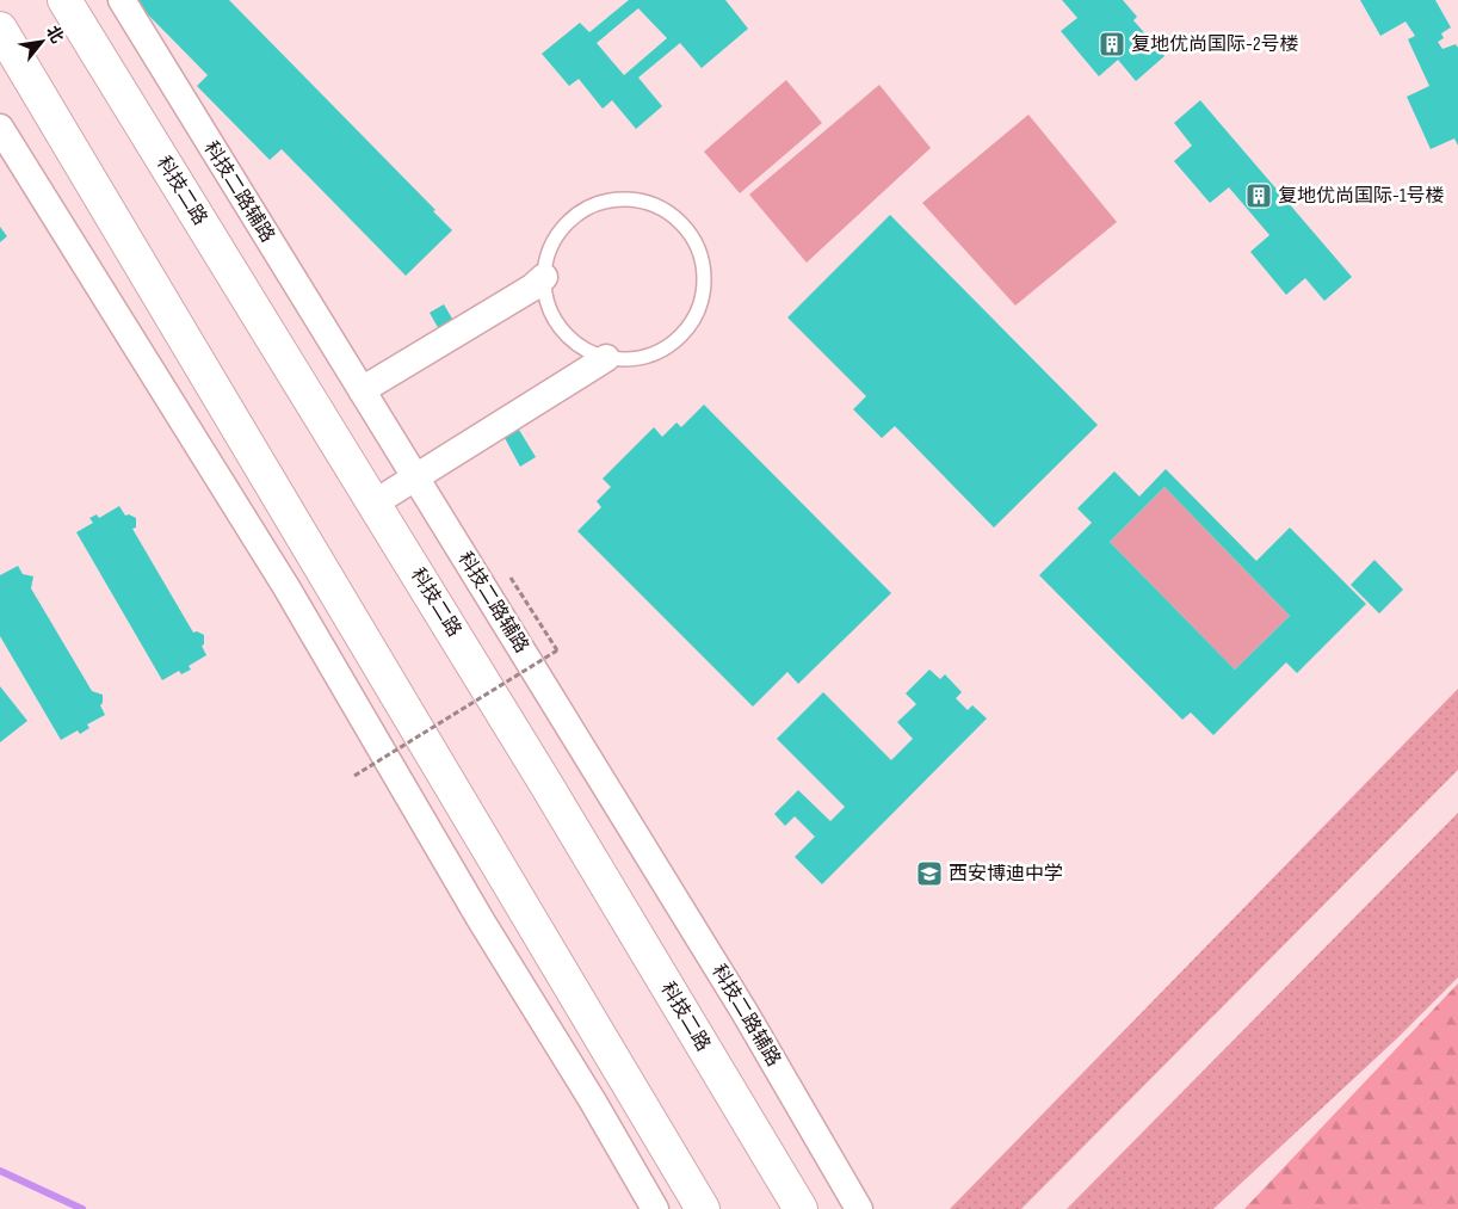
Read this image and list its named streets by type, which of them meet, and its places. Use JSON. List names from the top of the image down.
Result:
{
  "streets": {
    "main road": ["科技二路"],
    "street": ["科技二路辅路"]
  },
  "places": {
    "building": ["复地优尚国际-2号楼", "复地优尚国际-1号楼"],
    "school or university": ["西安博迪中学"]
  },
  "north": "top right"
}
